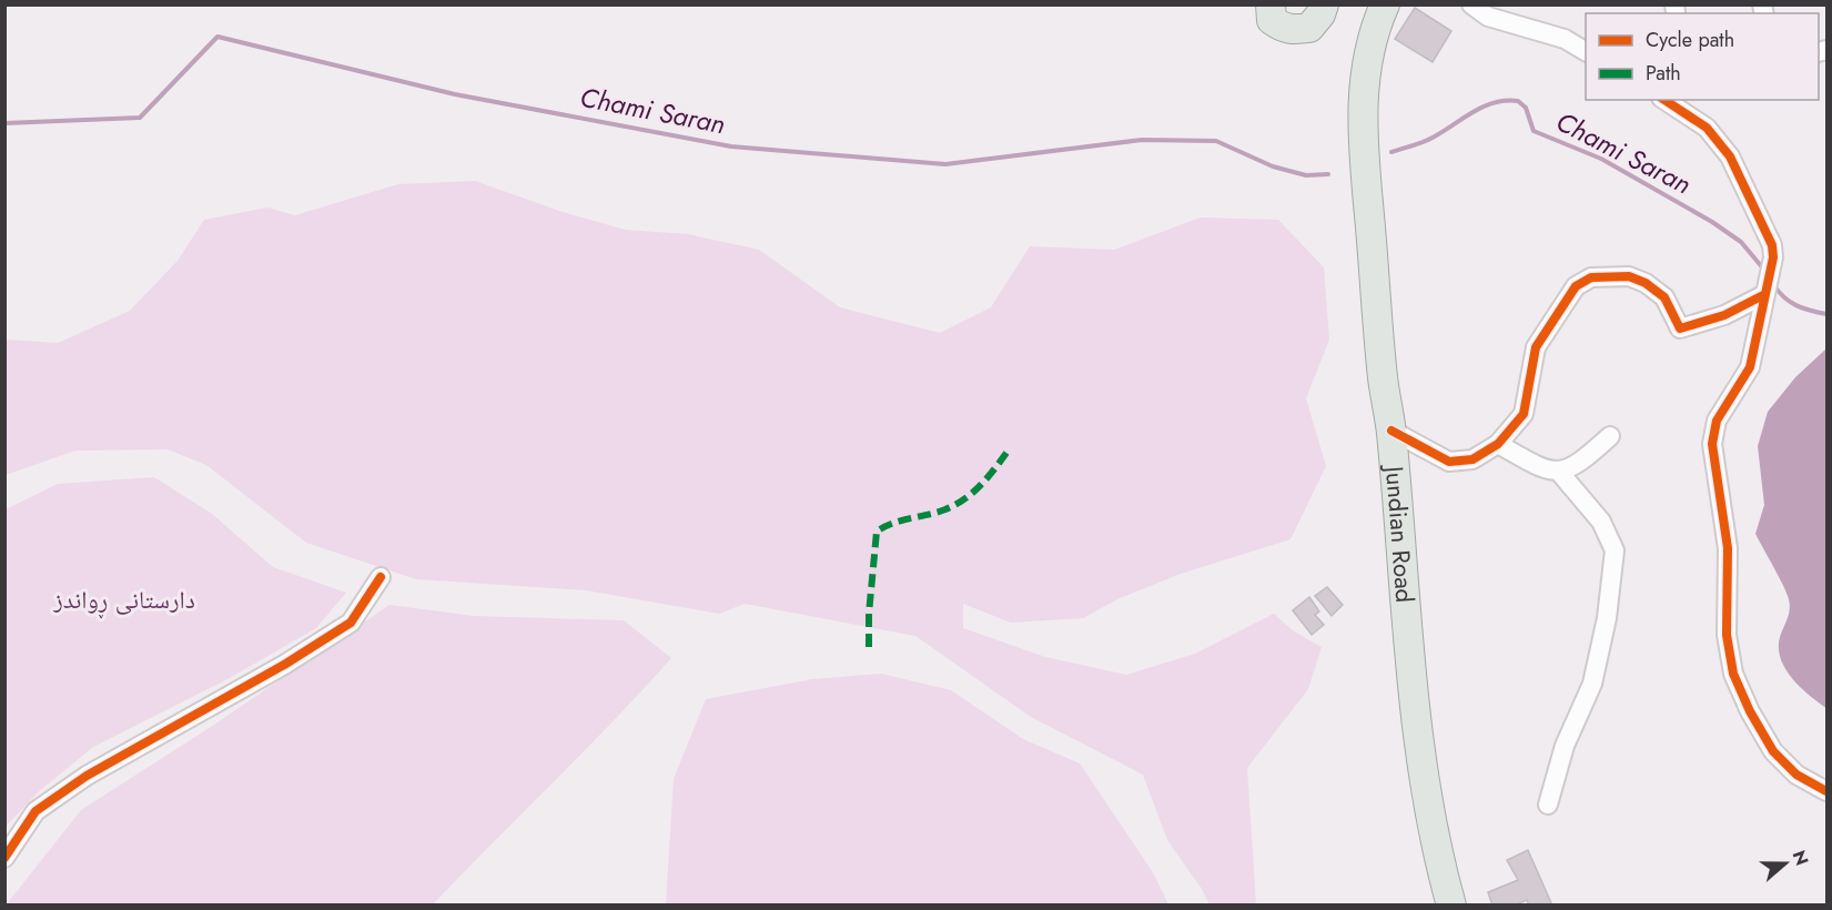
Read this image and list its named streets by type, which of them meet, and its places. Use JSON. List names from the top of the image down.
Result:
{
  "streets": {
    "main road": ["Jundian Road"]
  },
  "water": ["Chami Saran"],
  "parks": ["دارستانی ڕواندز"],
  "legend": ["Cycle path", "Path"],
  "north": "right"
}
